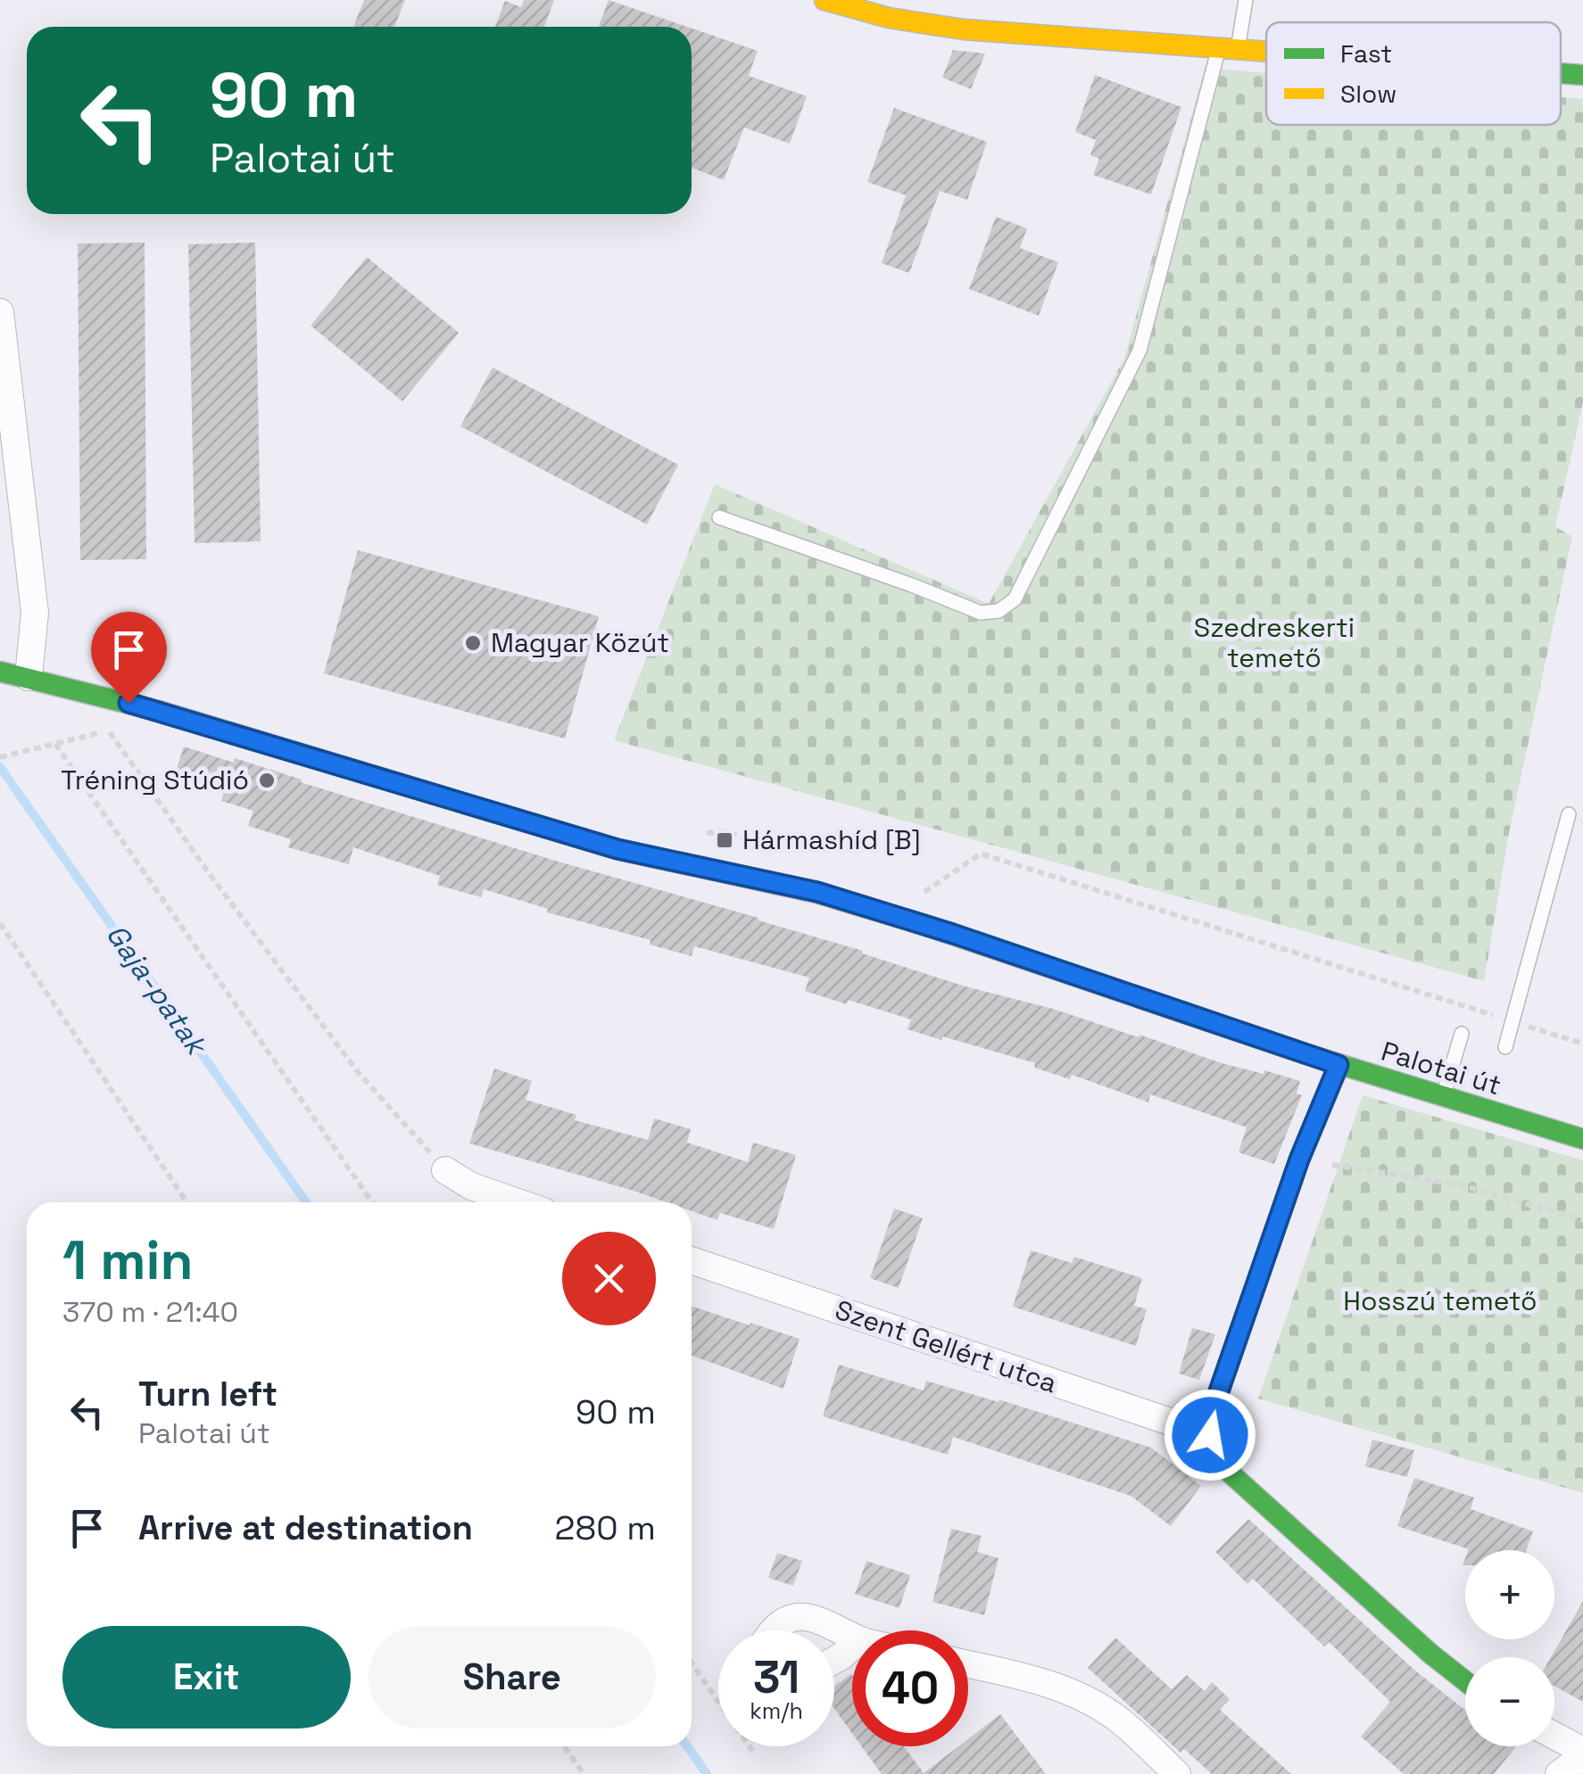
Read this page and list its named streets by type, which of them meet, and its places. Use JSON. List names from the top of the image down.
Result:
{
  "streets": {
    "main road": ["Palotai út"],
    "street": ["Szent Gellért utca"]
  },
  "water": ["Gaja-patak"],
  "parks": ["Szedreskerti temető", "Hosszú temető"],
  "places": {
    "other": ["Magyar Közút", "Tréning Stúdió"],
    "transit": ["Hármashíd [B]"]
  },
  "legend": ["Fast", "Slow"],
  "page": {
    "turn": ["90 m", "Palotai út"],
    "heading": ["1 min", "370 m · 21:40"],
    "list": [
      {
        "name": "Turn left",
        "note": "Palotai út",
        "value": "90 m"
      },
      {
        "name": "Arrive at destination",
        "value": "280 m"
      }
    ],
    "map_buttons": ["+", "−"],
    "buttons": ["Exit", "Share"],
    "speed": "31 km/h",
    "limit": "40"
  }
}
